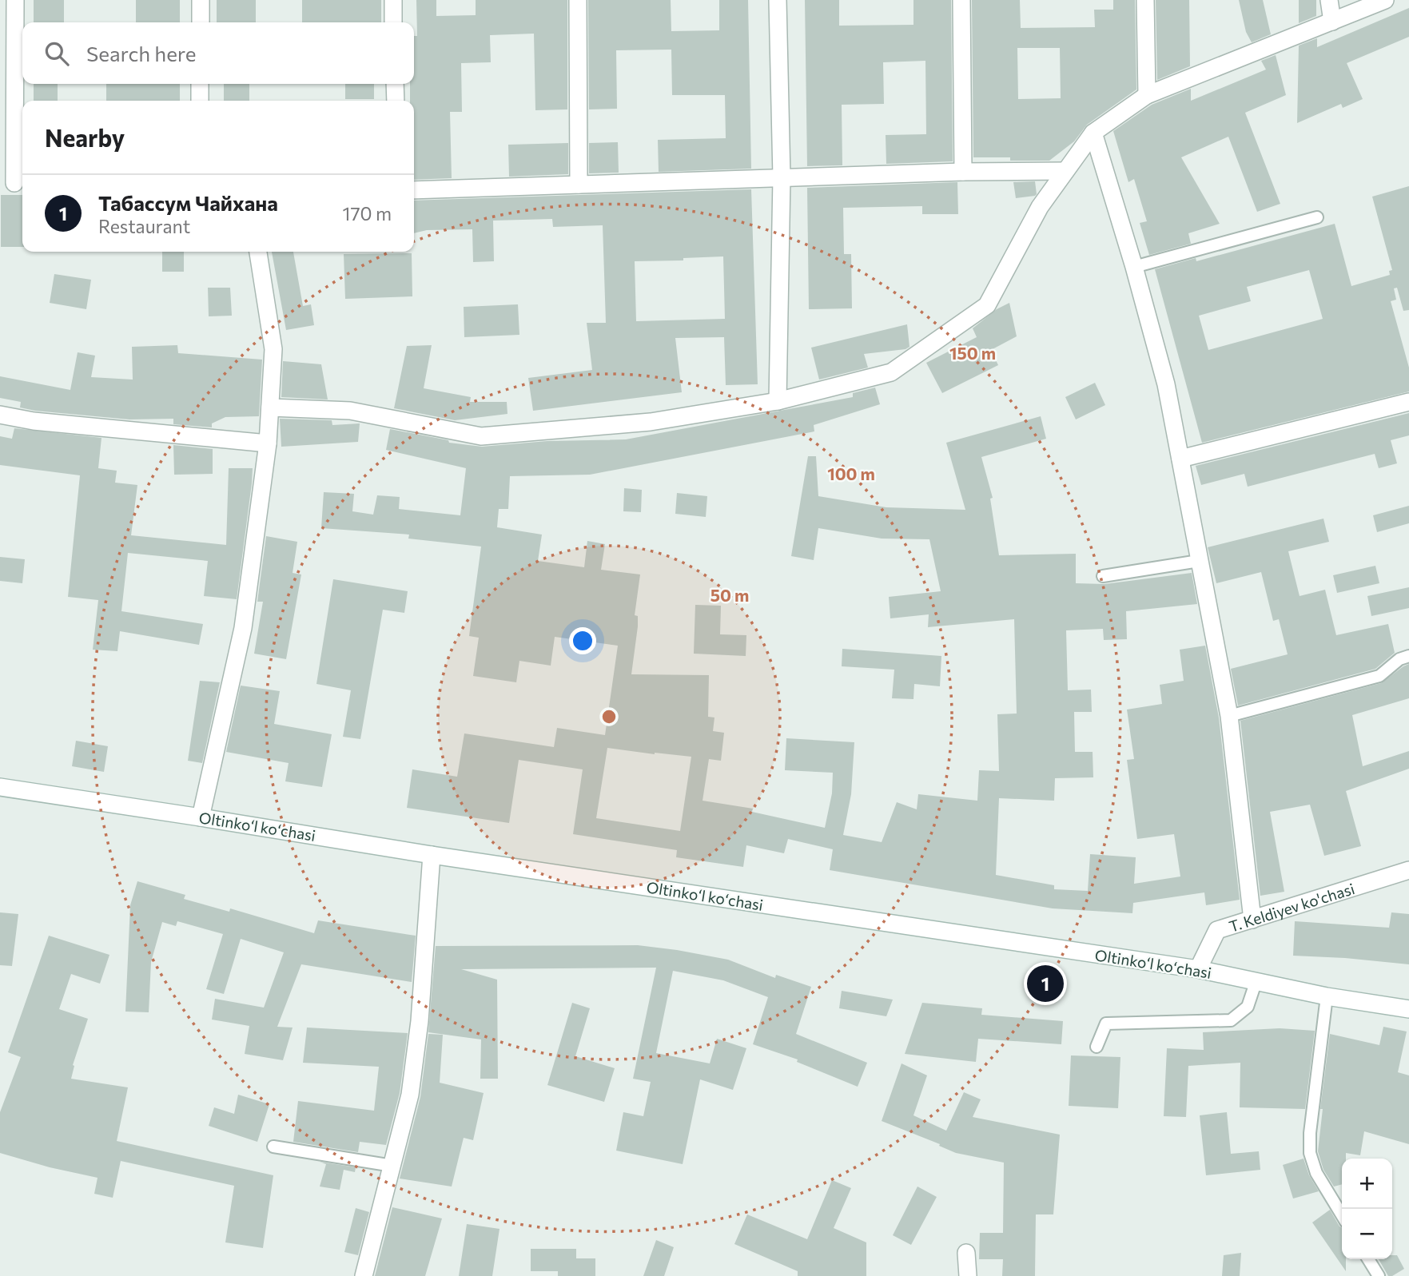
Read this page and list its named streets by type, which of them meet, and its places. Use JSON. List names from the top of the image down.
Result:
{
  "streets": {
    "street": ["Oltinkoʻl koʻchasi", "T. Keldiyev ko'chasi"]
  },
  "crossings": [
    ["Oltinkoʻl koʻchasi", "T. Keldiyev ko'chasi"]
  ],
  "page": {
    "search": "Search here",
    "heading": "Nearby",
    "list": [
      {
        "mark": "1",
        "name": "Табассум Чайхана",
        "note": "Restaurant",
        "value": "170 m"
      }
    ],
    "pins": "1",
    "map_buttons": ["+", "−"]
  },
  "rings": ["150 m", "100 m", "50 m"]
}
